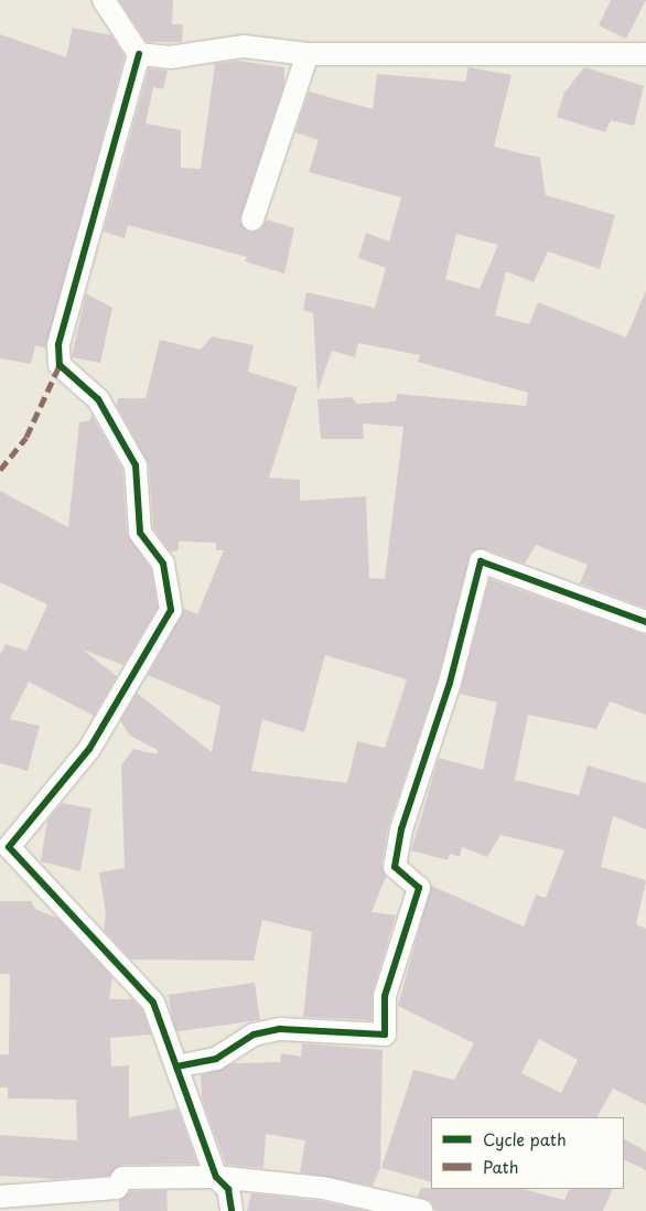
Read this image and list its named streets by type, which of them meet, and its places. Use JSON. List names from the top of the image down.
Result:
{
  "legend": ["Cycle path", "Path"]
}
